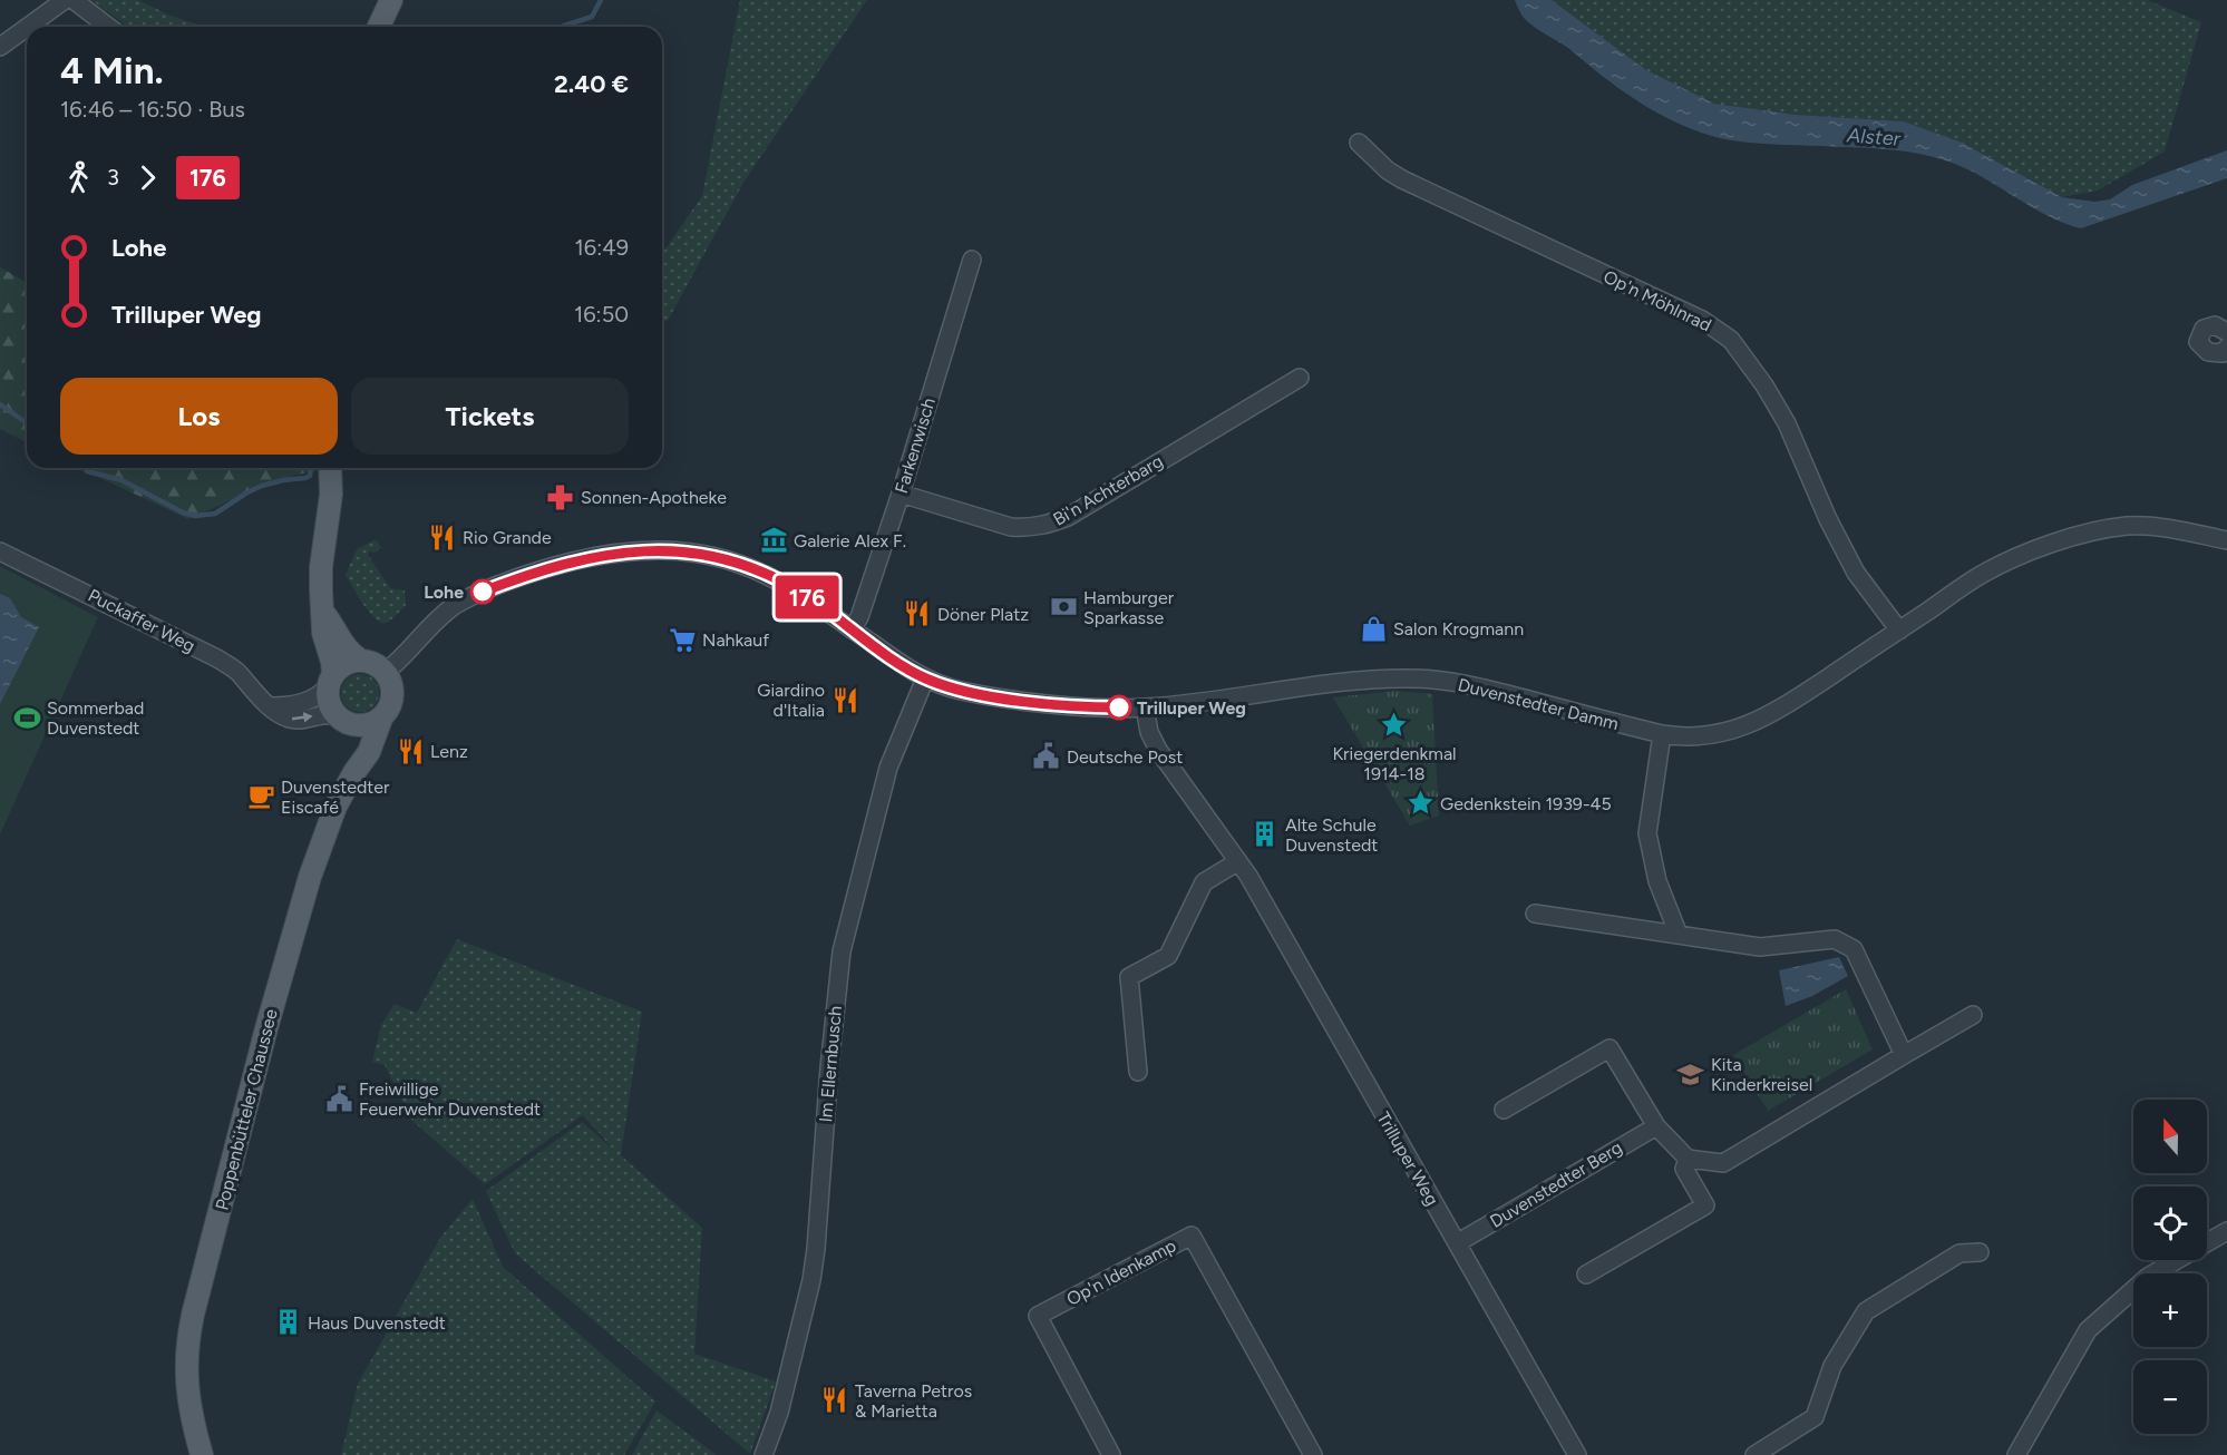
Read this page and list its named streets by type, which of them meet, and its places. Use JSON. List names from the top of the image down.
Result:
{
  "streets": {
    "main road": ["Poppenbütteler Chaussee"],
    "street": [
      "Op'n Möhlnrad",
      "Farkenwisch",
      "Bi'n Achterbarg",
      "Puckaffer Weg",
      "Duvenstedter Damm",
      "Im Ellernbusch",
      "Trilluper Weg",
      "Duvenstedter Berg",
      "Op'n Idenkamp"
    ]
  },
  "crossings": [
    ["Op'n Möhlnrad", "Duvenstedter Damm"],
    ["Farkenwisch", "Bi'n Achterbarg"],
    ["Farkenwisch", "Duvenstedter Damm"],
    ["Puckaffer Weg", "Duvenstedter Damm"],
    ["Puckaffer Weg", "Poppenbütteler Chaussee"],
    ["Duvenstedter Damm", "Im Ellernbusch"],
    ["Duvenstedter Damm", "Poppenbütteler Chaussee"],
    ["Duvenstedter Damm", "Trilluper Weg"],
    ["Trilluper Weg", "Duvenstedter Berg"]
  ],
  "water": ["Alster"],
  "places": {
    "pharmacy": ["Sonnen-Apotheke"],
    "restaurant": [
      "Rio Grande",
      "Döner Platz",
      "Giardino d'Italia",
      "Lenz",
      "Taverna Petros & Marietta"
    ],
    "museum": ["Galerie Alex F."],
    "other": ["Lohe", "Trilluper Weg"],
    "bank": ["Hamburger Sparkasse"],
    "shop": ["Salon Krogmann"],
    "supermarket": ["Nahkauf"],
    "sports": ["Sommerbad Duvenstedt"],
    "place": ["Kriegerdenkmal 1914-18", "Gedenkstein 1939-45"],
    "public building": ["Deutsche Post", "Freiwillige Feuerwehr Duvenstedt"],
    "cafe": ["Duvenstedter Eiscafé"],
    "building": ["Alte Schule Duvenstedt", "Haus Duvenstedt"],
    "school or university": ["Kita Kinderkreisel"]
  },
  "lines": ["bus line 176"],
  "north": "top",
  "page": {
    "on_map": "176",
    "heading": ["4 Min.", "16:46 – 16:50 · Bus", "2.40 €"],
    "legs": ["3", "176"],
    "list": [
      {
        "name": "Lohe",
        "value": "16:49"
      },
      {
        "name": "Trilluper Weg",
        "value": "16:50"
      }
    ],
    "buttons": ["Los", "Tickets"],
    "map_buttons": ["+", "−"]
  }
}
